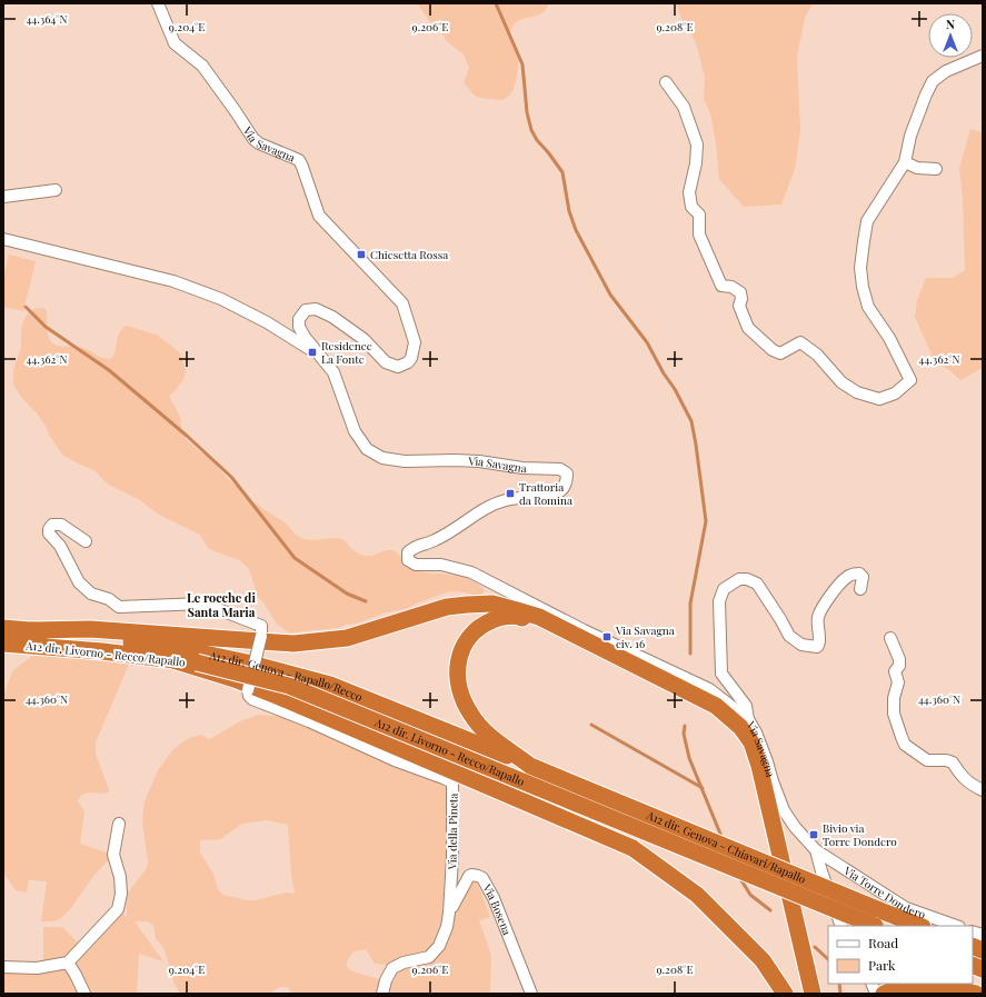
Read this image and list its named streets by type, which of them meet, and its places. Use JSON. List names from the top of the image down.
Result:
{
  "streets": {
    "highway": ["A12 dir. Livorno - Recco/Rapallo", "A12 dir. Genova - Rapallo/Recco", "A12 dir. Genova - Chiavari/Rapallo"],
    "street": [
      "Via Savagna",
      "Via della Pineta",
      "Via Torre Dondero",
      "Via Bosena"
    ]
  },
  "crossings": [
    ["Via Savagna", "Via Torre Dondero"],
    ["A12 dir. Livorno - Recco/Rapallo", "A12 dir. Genova - Chiavari/Rapallo"],
    ["A12 dir. Genova - Rapallo/Recco", "A12 dir. Genova - Chiavari/Rapallo"],
    ["Via della Pineta", "Via Bosena"]
  ],
  "districts": ["Le rocche di Santa Maria"],
  "places": {
    "transit": [
      "Chiesetta Rossa",
      "Residence La Fonte",
      "Trattoria da Romina",
      "Via Savagna civ. 16",
      "Bivio via Torre Dondero"
    ]
  },
  "legend": ["Road", "Park"],
  "north": "top",
  "coordinates": [
    "44.364°N",
    "9.204°E",
    "9.206°E",
    "9.208°E",
    "44.362°N",
    "44.360°N"
  ]
}
